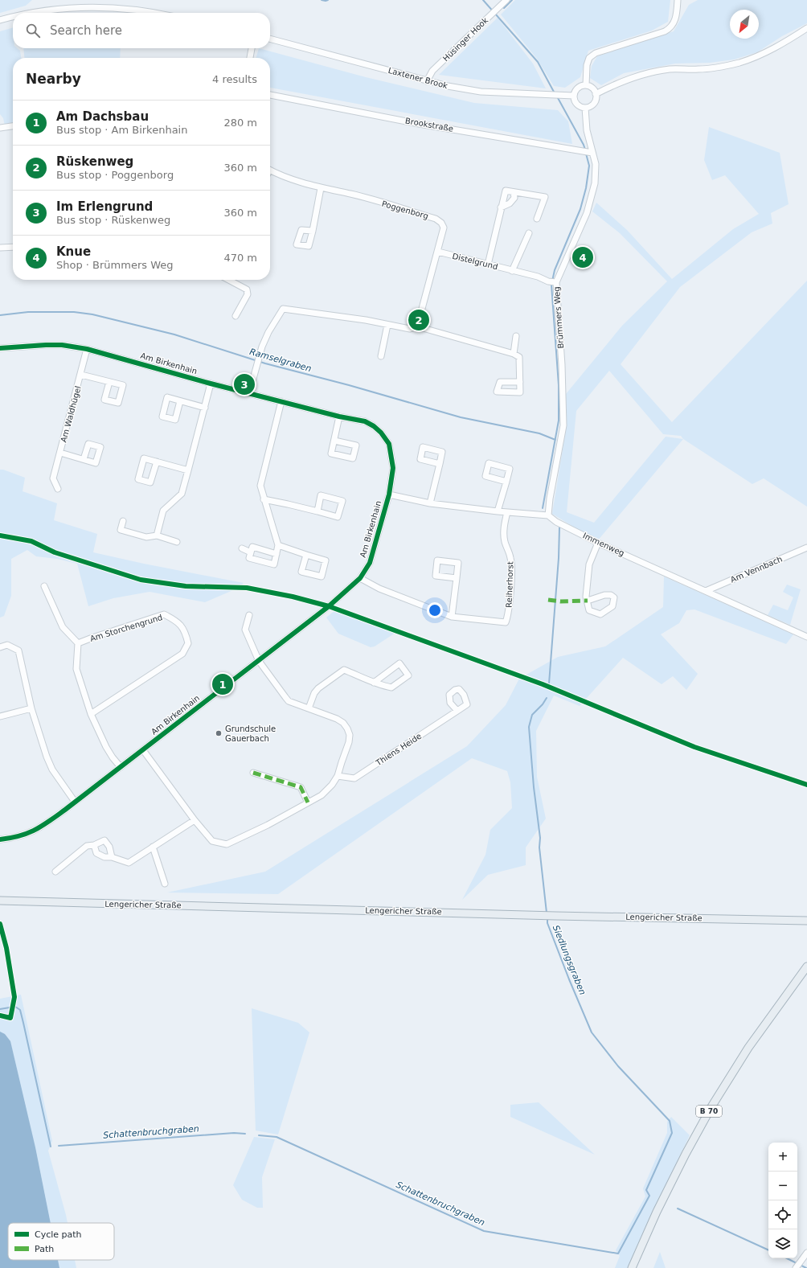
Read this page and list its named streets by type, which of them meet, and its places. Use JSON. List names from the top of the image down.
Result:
{
  "streets": {
    "main road": ["Lengericher Straße", "B 70"],
    "street": [
      "Hüsinger Hook",
      "Laxtener Brook",
      "Brookstraße",
      "Poggenborg",
      "Distelgrund",
      "Brümmers Weg",
      "Am Birkenhain",
      "Am Waldhügel",
      "Immenweg",
      "Am Vennbach",
      "Reiherhorst",
      "Am Storchengrund",
      "Thiens Heide"
    ]
  },
  "crossings": [
    ["Hüsinger Hook", "Laxtener Brook"],
    ["Laxtener Brook", "Brümmers Weg"],
    ["Brookstraße", "Brümmers Weg"],
    ["Poggenborg", "Distelgrund"],
    ["Distelgrund", "Brümmers Weg"],
    ["Brümmers Weg", "Immenweg"],
    ["Am Birkenhain", "Am Waldhügel"],
    ["Am Birkenhain", "Immenweg"],
    ["Am Birkenhain", "Reiherhorst"],
    ["Immenweg", "Am Vennbach"],
    ["Immenweg", "Reiherhorst"]
  ],
  "water": ["Ramselgraben", "Siedlungsgraben", "Schattenbruchgraben"],
  "places": ["Grundschule Gauerbach"],
  "legend": ["Cycle path", "Path"],
  "north": "bottom left",
  "page": {
    "search": "Search here",
    "heading": ["Nearby", "4 results"],
    "list": [
      {
        "mark": "1",
        "name": "Am Dachsbau",
        "note": "Bus stop · Am Birkenhain",
        "value": "280 m"
      },
      {
        "mark": "2",
        "name": "Rüskenweg",
        "note": "Bus stop · Poggenborg",
        "value": "360 m"
      },
      {
        "mark": "3",
        "name": "Im Erlengrund",
        "note": "Bus stop · Rüskenweg",
        "value": "360 m"
      },
      {
        "mark": "4",
        "name": "Knue",
        "note": "Shop · Brümmers Weg",
        "value": "470 m"
      }
    ],
    "pins": [
      "4",
      "2",
      "3",
      "1"
    ],
    "map_buttons": ["+", "−"]
  }
}
